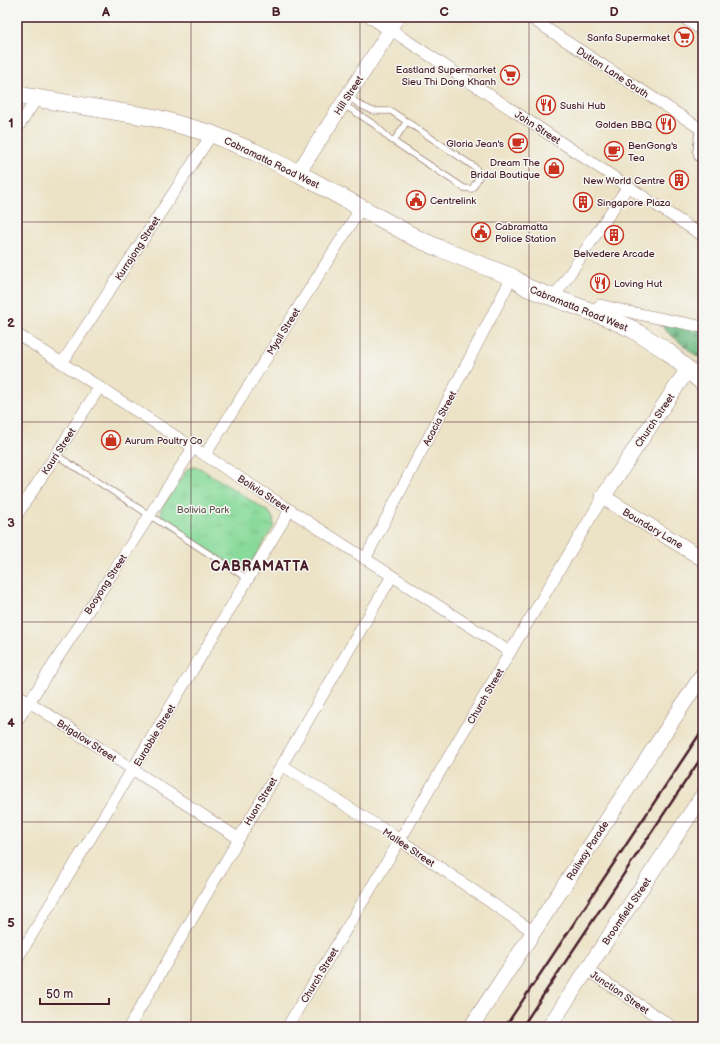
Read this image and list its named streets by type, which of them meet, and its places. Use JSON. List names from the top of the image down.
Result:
{
  "streets": {
    "main road": ["Cabramatta Road West"],
    "street": [
      "Dutton Lane South",
      "Hill Street",
      "John Street",
      "Kurrajong Street",
      "Myall Street",
      "Acacia Street",
      "Church Street",
      "Kauri Street",
      "Bolivia Street",
      "Boundary Lane",
      "Booyong Street",
      "Eurabbie Street",
      "Brigalow Street",
      "Huon Street",
      "Mallee Street",
      "Railway Parade",
      "Broomfield Street",
      "Junction Street"
    ]
  },
  "crossings": [
    ["Hill Street", "John Street"],
    ["Hill Street", "Cabramatta Road West"],
    ["Cabramatta Road West", "Kurrajong Street"],
    ["Cabramatta Road West", "Myall Street"],
    ["Cabramatta Road West", "Acacia Street"],
    ["Cabramatta Road West", "Church Street"],
    ["Kurrajong Street", "Bolivia Street"],
    ["Myall Street", "Bolivia Street"],
    ["Acacia Street", "Bolivia Street"],
    ["Church Street", "Bolivia Street"],
    ["Church Street", "Boundary Lane"],
    ["Church Street", "Mallee Street"],
    ["Kauri Street", "Bolivia Street"],
    ["Bolivia Street", "Booyong Street"],
    ["Bolivia Street", "Eurabbie Street"],
    ["Bolivia Street", "Huon Street"],
    ["Booyong Street", "Brigalow Street"],
    ["Eurabbie Street", "Brigalow Street"],
    ["Brigalow Street", "Huon Street"],
    ["Huon Street", "Mallee Street"],
    ["Mallee Street", "Railway Parade"],
    ["Broomfield Street", "Junction Street"]
  ],
  "districts": ["CABRAMATTA"],
  "parks": ["Bolivia Park"],
  "places": {
    "supermarket": ["Sanfa Supermaket", "Eastland Supermarket Sieu Thi Dong Khanh"],
    "restaurant": ["Sushi Hub", "Golden BBQ", "Loving Hut"],
    "cafe": ["Gloria Jean's", "BenGong's Tea"],
    "shop": ["Dream The Bridal Boutique", "Aurum Poultry Co"],
    "building": ["New World Centre", "Singapore Plaza", "Belvedere Arcade"],
    "public building": ["Centrelink", "Cabramatta Police Station"]
  },
  "scale_bar": "50 m",
  "grid": {
    "columns": [
      "A",
      "B",
      "C",
      "D"
    ],
    "rows": [
      "1",
      "2",
      "3",
      "4",
      "5"
    ]
  }
}
